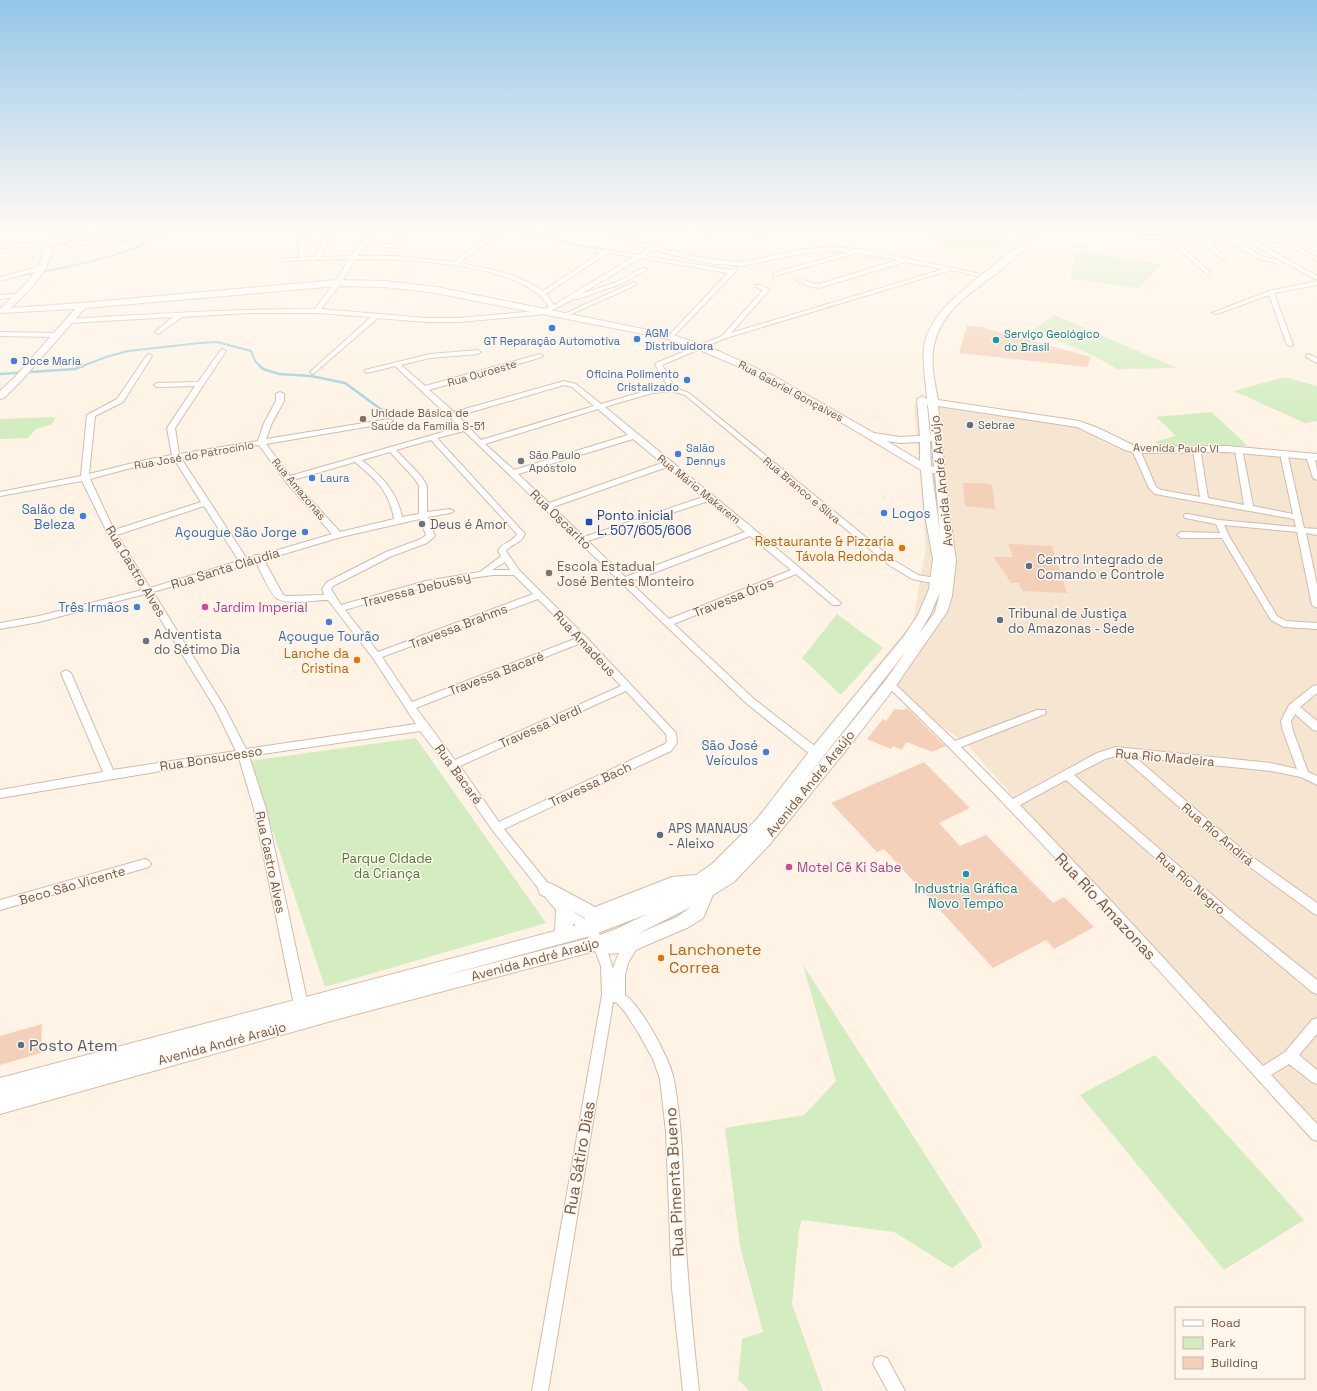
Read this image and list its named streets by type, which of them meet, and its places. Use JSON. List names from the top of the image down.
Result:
{
  "streets": {
    "main road": ["Rua Gabriel Gonçalves", "Avenida Paulo VI", "Avenida André Araújo"],
    "street": [
      "Rua Ouroeste",
      "Rua José do Patrocínio",
      "Rua Amazonas",
      "Rua Mário Makarem",
      "Rua Branco e Silva",
      "Rua Oscarito",
      "Rua Santa Cláudia",
      "Rua Castro Alves",
      "Travessa Debussy",
      "Travessa Óros",
      "Travessa Brahms",
      "Rua Amadeus",
      "Travessa Bacaré",
      "Travessa Verdi",
      "Rua Rio Madeira",
      "Rua Bonsucesso",
      "Rua Bacaré",
      "Travessa Bach",
      "Rua Rio Andirá",
      "Rua Rio Negro",
      "Beco São Vicente",
      "Rua Río Amazonas",
      "Rua Sátiro Dias",
      "Rua Pimenta Bueno"
    ]
  },
  "crossings": [
    ["Rua Ouroeste", "Rua Oscarito"],
    ["Rua Gabriel Gonçalves", "Avenida André Araújo"],
    ["Avenida Paulo VI", "Avenida André Araújo"],
    ["Rua José do Patrocínio", "Rua Amazonas"],
    ["Rua José do Patrocínio", "Rua Castro Alves"],
    ["Avenida André Araújo", "Rua Branco e Silva"],
    ["Avenida André Araújo", "Rua Oscarito"],
    ["Avenida André Araújo", "Rua Castro Alves"],
    ["Avenida André Araújo", "Rua Bacaré"],
    ["Avenida André Araújo", "Rua Río Amazonas"],
    ["Avenida André Araújo", "Rua Sátiro Dias"],
    ["Rua Amazonas", "Rua Santa Cláudia"],
    ["Rua Mário Makarem", "Rua Oscarito"],
    ["Rua Mário Makarem", "Travessa Óros"],
    ["Rua Oscarito", "Travessa Óros"],
    ["Rua Santa Cláudia", "Rua Castro Alves"],
    ["Rua Castro Alves", "Rua Bonsucesso"],
    ["Travessa Debussy", "Rua Amadeus"],
    ["Travessa Debussy", "Rua Bacaré"],
    ["Travessa Brahms", "Rua Amadeus"],
    ["Travessa Brahms", "Rua Bacaré"],
    ["Rua Amadeus", "Travessa Bacaré"],
    ["Rua Amadeus", "Travessa Verdi"],
    ["Rua Amadeus", "Travessa Bach"],
    ["Travessa Bacaré", "Rua Bacaré"],
    ["Travessa Verdi", "Rua Bacaré"],
    ["Rua Rio Madeira", "Rua Rio Andirá"],
    ["Rua Rio Madeira", "Rua Rio Negro"],
    ["Rua Rio Madeira", "Rua Río Amazonas"],
    ["Rua Bonsucesso", "Rua Bacaré"],
    ["Rua Bacaré", "Travessa Bach"],
    ["Rua Bacaré", "Rua Sátiro Dias"],
    ["Rua Sátiro Dias", "Rua Pimenta Bueno"]
  ],
  "parks": ["Parque CIdade da Criança"],
  "places": {
    "other": [
      "GT Reparação Automotiva",
      "AGM Distribuidora",
      "Serviço Geológico do Brasil",
      "Doce Maria",
      "Oficina Polimento Cristalizado",
      "Unidade Básica de Saúde da Família S-51",
      "Sebrae",
      "Salão Dennys",
      "São Paulo Apóstolo",
      "Laura",
      "Logos",
      "Salão de Beleza",
      "Deus é Amor",
      "Açougue São Jorge",
      "Restaurante & Pizzaria Távola Redonda",
      "Centro Integrado de Comando e Controle",
      "Escola Estadual José Bentes Monteiro",
      "Três Irmãos",
      "Jardim Imperial",
      "Tribunal de Justiça do Amazonas - Sede",
      "Açougue Tourão",
      "Adventista do Sétimo Dia",
      "Lanche da Cristina",
      "São José Veículos",
      "APS MANAUS - Aleixo",
      "Motel Cê Ki Sabe",
      "Industria Gráfica Novo Tempo",
      "Lanchonete Correa",
      "Posto Atem"
    ],
    "transit": ["Ponto inicial L. 507/605/606"]
  },
  "legend": ["Road", "Park", "Building"]
}
